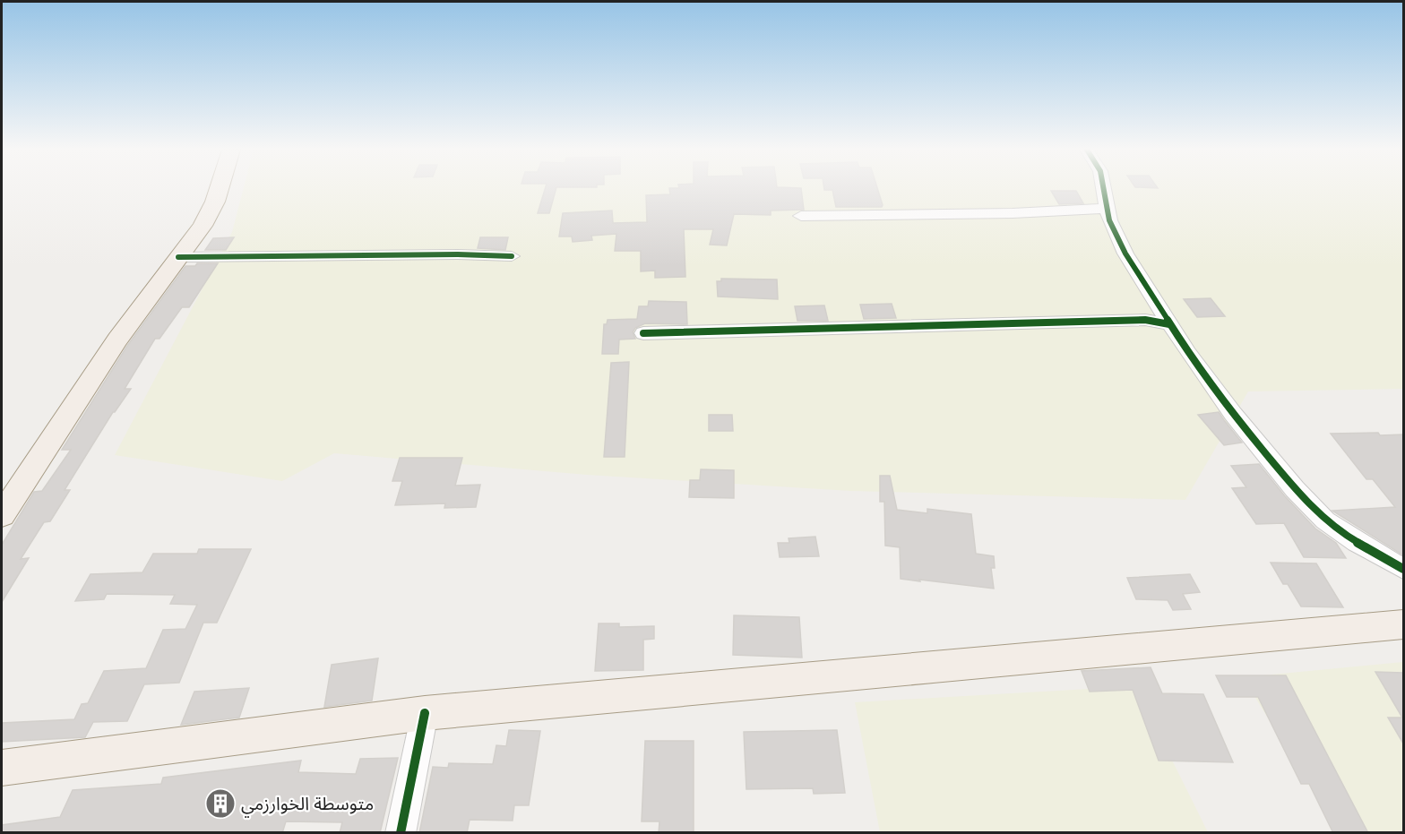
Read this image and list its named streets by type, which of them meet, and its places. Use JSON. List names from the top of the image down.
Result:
{
  "places": {
    "building": ["متوسطة الخوارزمي"]
  }
}
